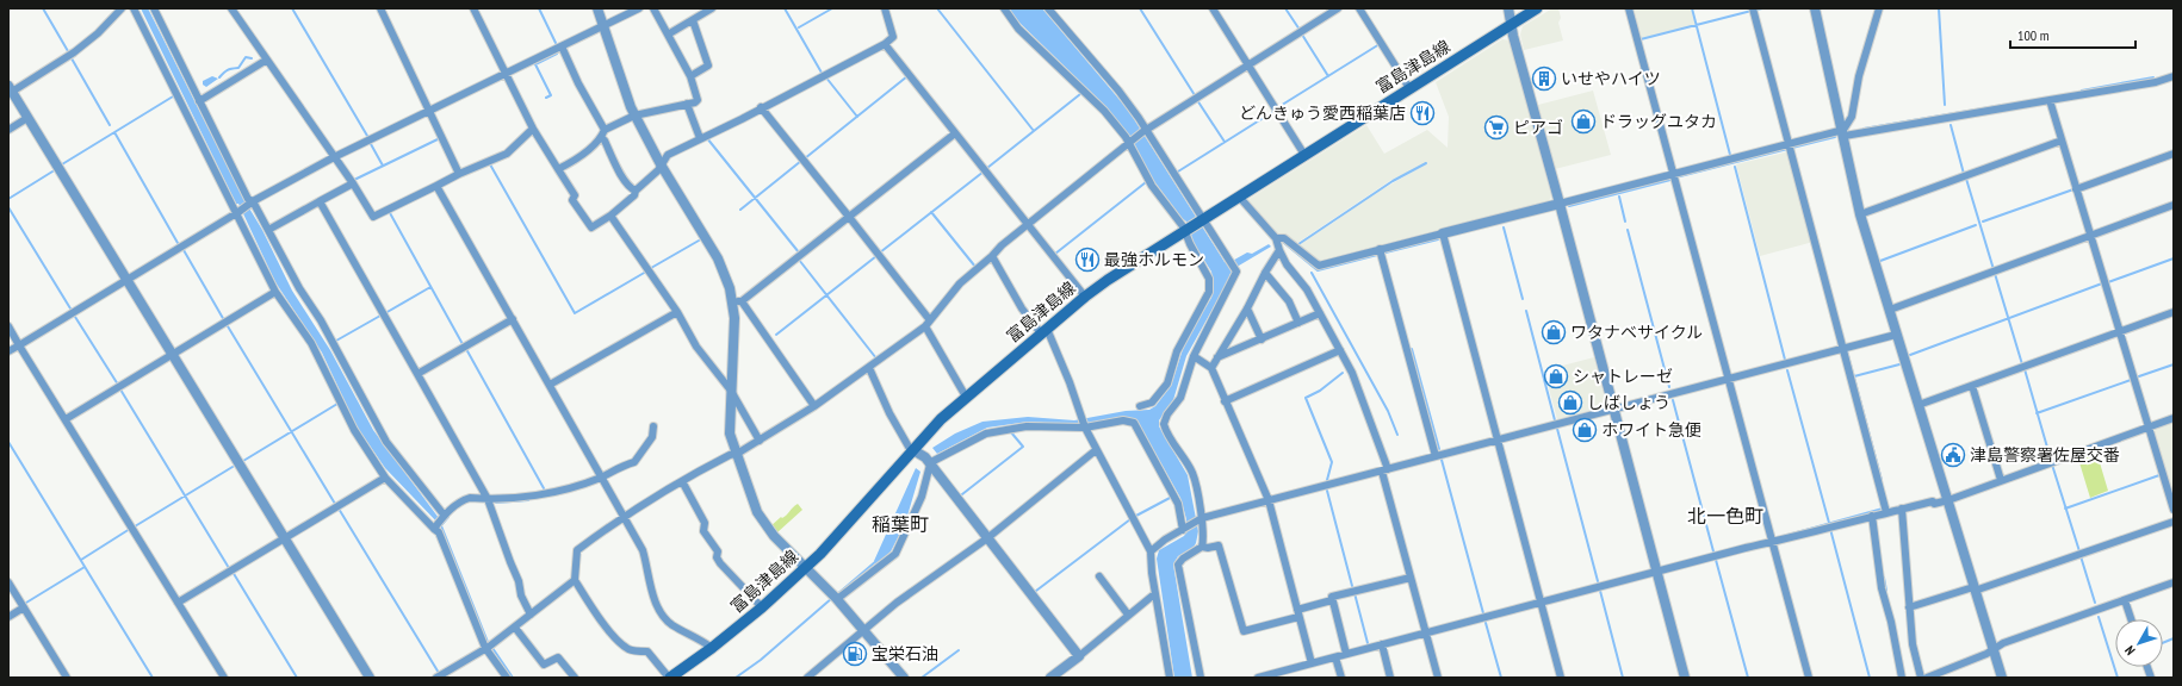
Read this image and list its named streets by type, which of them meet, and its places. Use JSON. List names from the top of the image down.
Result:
{
  "streets": {
    "main road": ["富島津島線"]
  },
  "districts": ["北一色町", "稲葉町"],
  "places": {
    "building": ["いせやハイツ"],
    "restaurant": ["どんきゅう愛西稲葉店", "最強ホルモン"],
    "shop": [
      "ドラッグユタカ",
      "ワタナベサイクル",
      "シャトレーゼ",
      "しばしょう",
      "ホワイト急便"
    ],
    "supermarket": ["ピアゴ"],
    "public building": ["津島警察署佐屋交番"],
    "fuel station": ["宝栄石油"]
  },
  "scale_bar": "100 m",
  "north": "bottom left"
}
